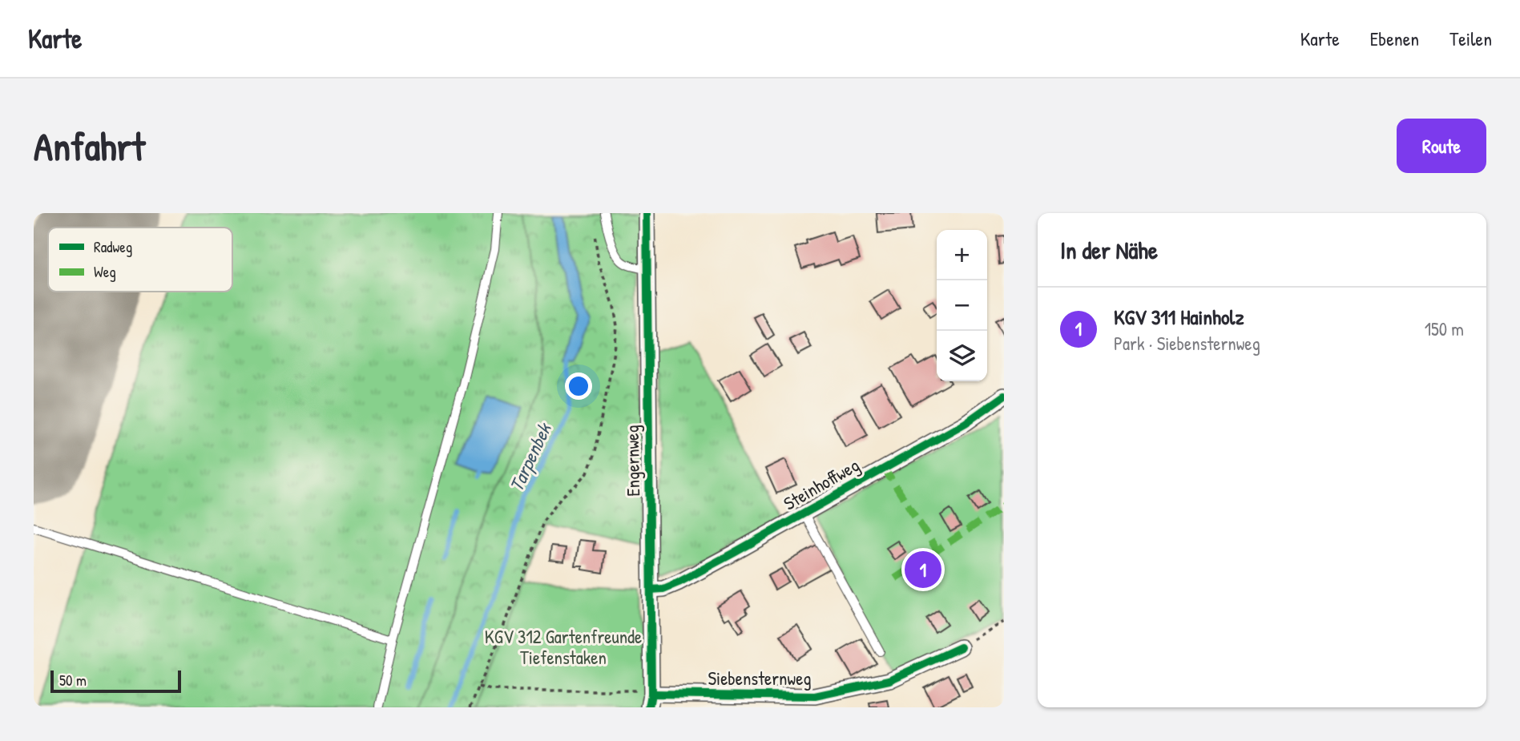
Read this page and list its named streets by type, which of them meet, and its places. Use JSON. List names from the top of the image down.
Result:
{
  "streets": {
    "street": ["Engernweg", "Steinhoffweg", "Siebensternweg"]
  },
  "crossings": [
    ["Engernweg", "Steinhoffweg"],
    ["Engernweg", "Siebensternweg"]
  ],
  "water": ["Tarpenbek"],
  "parks": ["KGV 312 Gartenfreunde Tiefenstaken"],
  "legend": ["Radweg", "Weg"],
  "scale_bar": "50 m",
  "page": {
    "header": "Karte",
    "nav": ["Karte", "Ebenen", "Teilen"],
    "buttons": "Route",
    "title": "Anfahrt",
    "heading": "In der Nähe",
    "map_buttons": ["+", "−"],
    "list": [
      {
        "mark": "1",
        "name": "KGV 311 Hainholz",
        "note": "Park · Siebensternweg",
        "value": "150 m"
      }
    ],
    "pins": "1",
    "scale": "50 m"
  }
}
